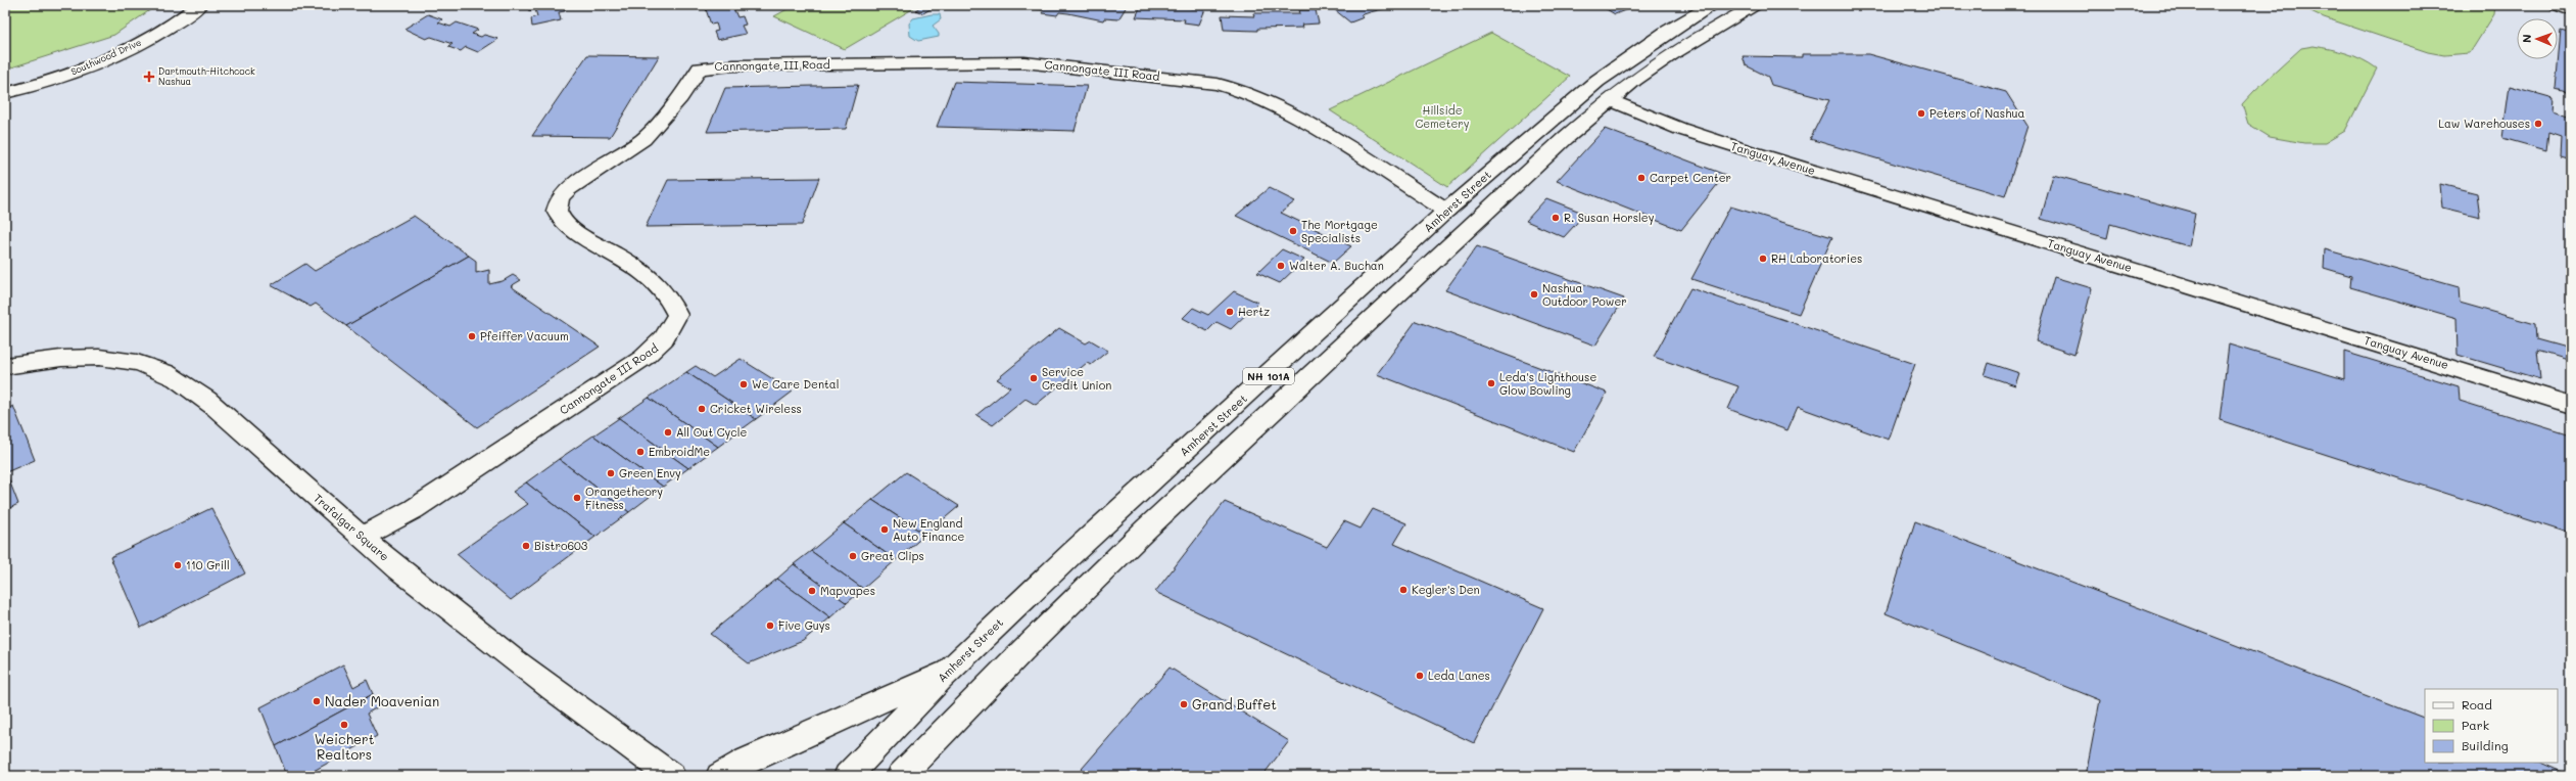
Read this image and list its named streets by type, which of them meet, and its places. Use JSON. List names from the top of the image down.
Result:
{
  "streets": {
    "main road": [
      "Southwood Drive",
      "Cannongate III Road",
      "Tanguay Avenue",
      "Amherst Street",
      "NH 101A",
      "Trafalgar Square"
    ]
  },
  "crossings": [
    ["Cannongate III Road", "Amherst Street"],
    ["Cannongate III Road", "Trafalgar Square"],
    ["Tanguay Avenue", "NH 101A"]
  ],
  "parks": ["Hillside Cemetery"],
  "places": {
    "health": ["Dartmouth-Hitchcock Nashua"],
    "other": [
      "Peters of Nashua",
      "Law Warehouses",
      "Carpet Center",
      "R. Susan Horsley",
      "The Mortgage Specialists",
      "RH Laboratories",
      "Walter A. Buchan",
      "Nashua Outdoor Power",
      "Hertz",
      "Pfeiffer Vacuum",
      "Service Credit Union",
      "Leda's Lighthouse Glow Bowling",
      "We Care Dental",
      "Cricket Wireless",
      "All Out Cycle",
      "EmbroidMe",
      "Green Envy",
      "Orangetheory Fitness",
      "New England Auto Finance",
      "Bistro603",
      "Great Clips",
      "110 Grill",
      "Kegler's Den",
      "Mapvapes",
      "Five Guys",
      "Leda Lanes",
      "Nader Moavenian",
      "Grand Buffet",
      "Weichert Realtors"
    ]
  },
  "legend": ["Road", "Park", "Building"],
  "north": "left"
}
